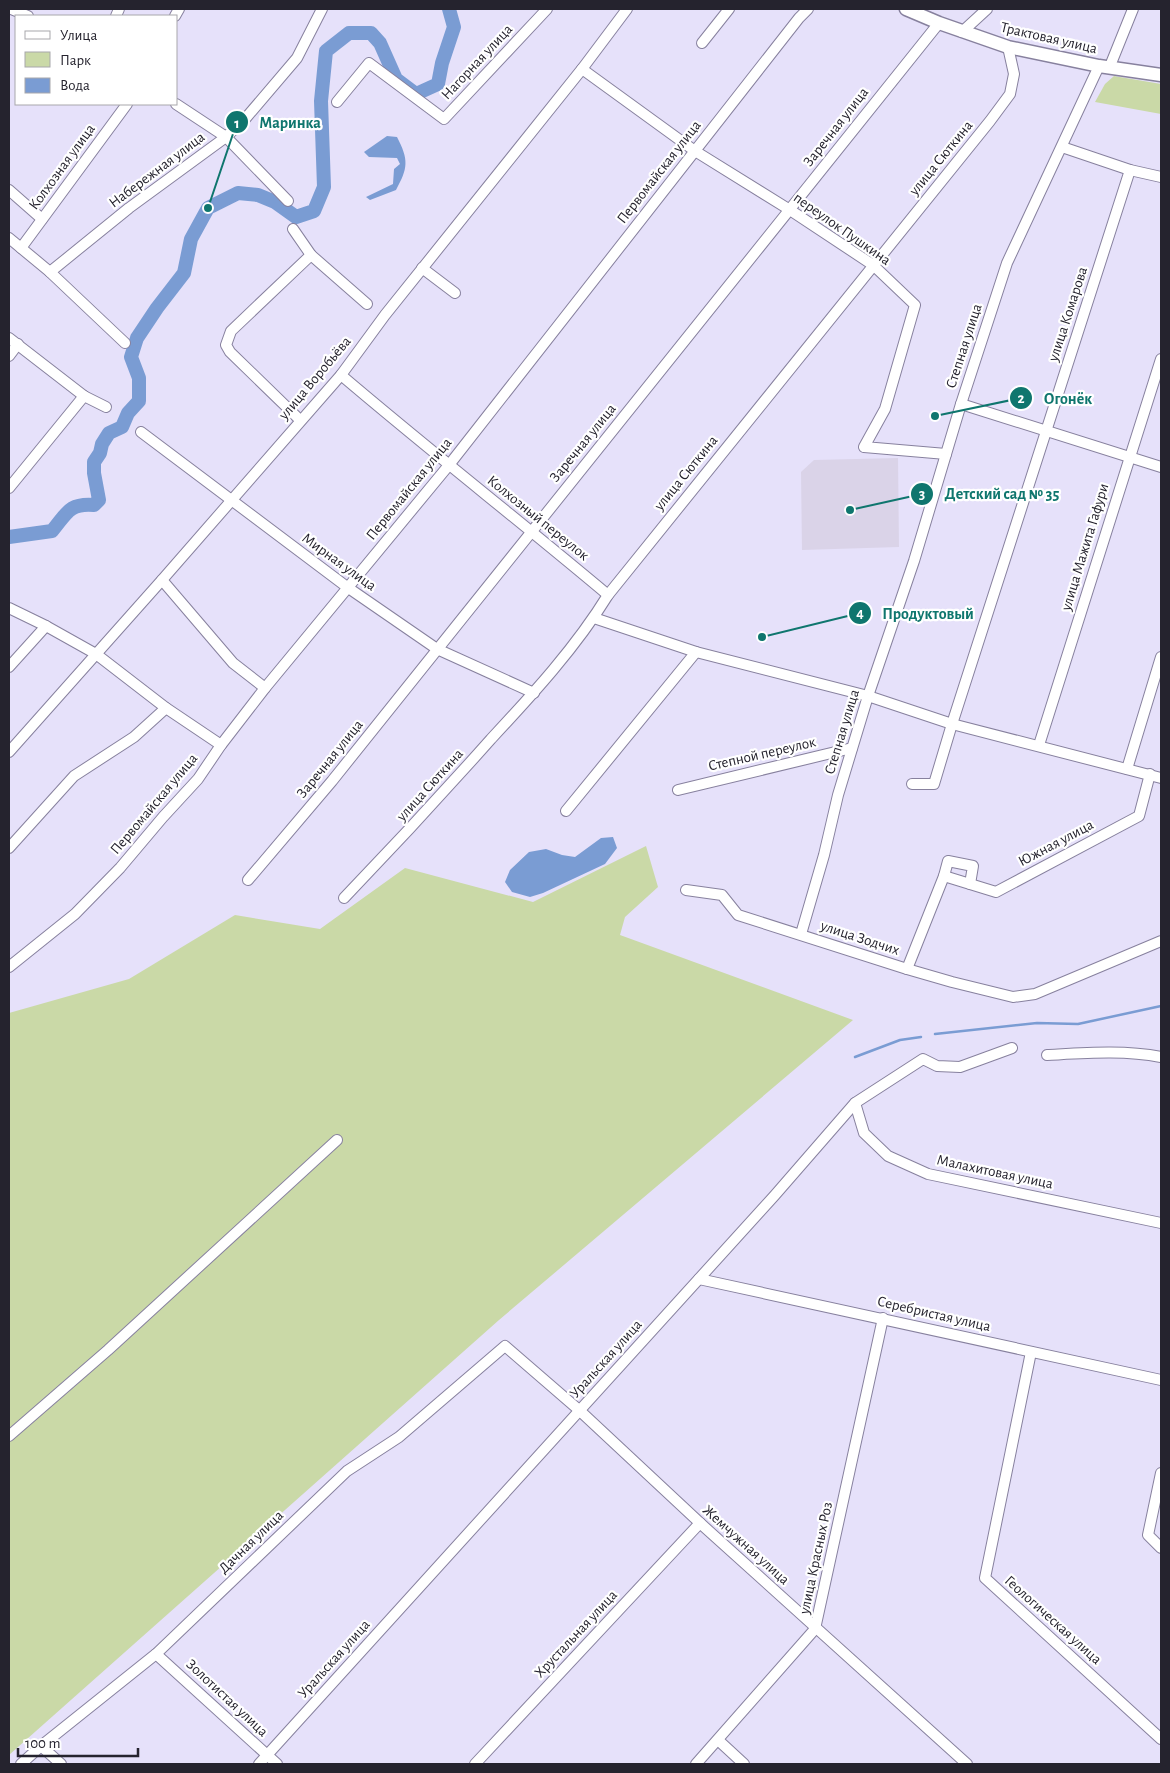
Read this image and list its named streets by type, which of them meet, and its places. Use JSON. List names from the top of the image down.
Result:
{
  "streets": {
    "main road": ["Трактовая улица"],
    "street": [
      "Нагорная улица",
      "Заречная улица",
      "улица Сюткина",
      "Колхозная улица",
      "Набережная улица",
      "Первомайская улица",
      "переулок Пушкина",
      "улица Комарова",
      "Степная улица",
      "улица Воробьёва",
      "Колхозный переулок",
      "улица Мажита Гафури",
      "Мирная улица",
      "Степной переулок",
      "Южная улица",
      "улица Зодчих",
      "Малахитовая улица",
      "Серебристая улица",
      "Уральская улица",
      "Дачная улица",
      "Жемчужная улица",
      "улица Красных Роз",
      "Геологическая улица",
      "Хрустальная улица",
      "Золотистая улица"
    ]
  },
  "crossings": [
    ["Трактовая улица", "Заречная улица"],
    ["Трактовая улица", "улица Сюткина"],
    ["Трактовая улица", "Степная улица"],
    ["Заречная улица", "переулок Пушкина"],
    ["Заречная улица", "Колхозный переулок"],
    ["Заречная улица", "Мирная улица"],
    ["улица Сюткина", "переулок Пушкина"],
    ["улица Сюткина", "Колхозный переулок"],
    ["улица Сюткина", "Мирная улица"],
    ["Первомайская улица", "переулок Пушкина"],
    ["Первомайская улица", "Колхозный переулок"],
    ["Первомайская улица", "Мирная улица"],
    ["переулок Пушкина", "Степная улица"],
    ["переулок Пушкина", "улица Воробьёва"],
    ["Степная улица", "Степной переулок"],
    ["Степная улица", "улица Зодчих"],
    ["улица Воробьёва", "Колхозный переулок"],
    ["улица Воробьёва", "Мирная улица"],
    ["Малахитовая улица", "Уральская улица"],
    ["Серебристая улица", "Уральская улица"],
    ["Серебристая улица", "улица Красных Роз"],
    ["Серебристая улица", "Геологическая улица"],
    ["Уральская улица", "Жемчужная улица"],
    ["Уральская улица", "Золотистая улица"],
    ["Дачная улица", "Жемчужная улица"],
    ["Дачная улица", "Золотистая улица"],
    ["Жемчужная улица", "улица Красных Роз"],
    ["Жемчужная улица", "Хрустальная улица"]
  ],
  "places": [
    "Маринка",
    "Огонёк",
    "Детский сад № 35",
    "Продуктовый"
  ],
  "legend": ["Улица", "Парк", "Вода"],
  "scale_bar": "100 m"
}
